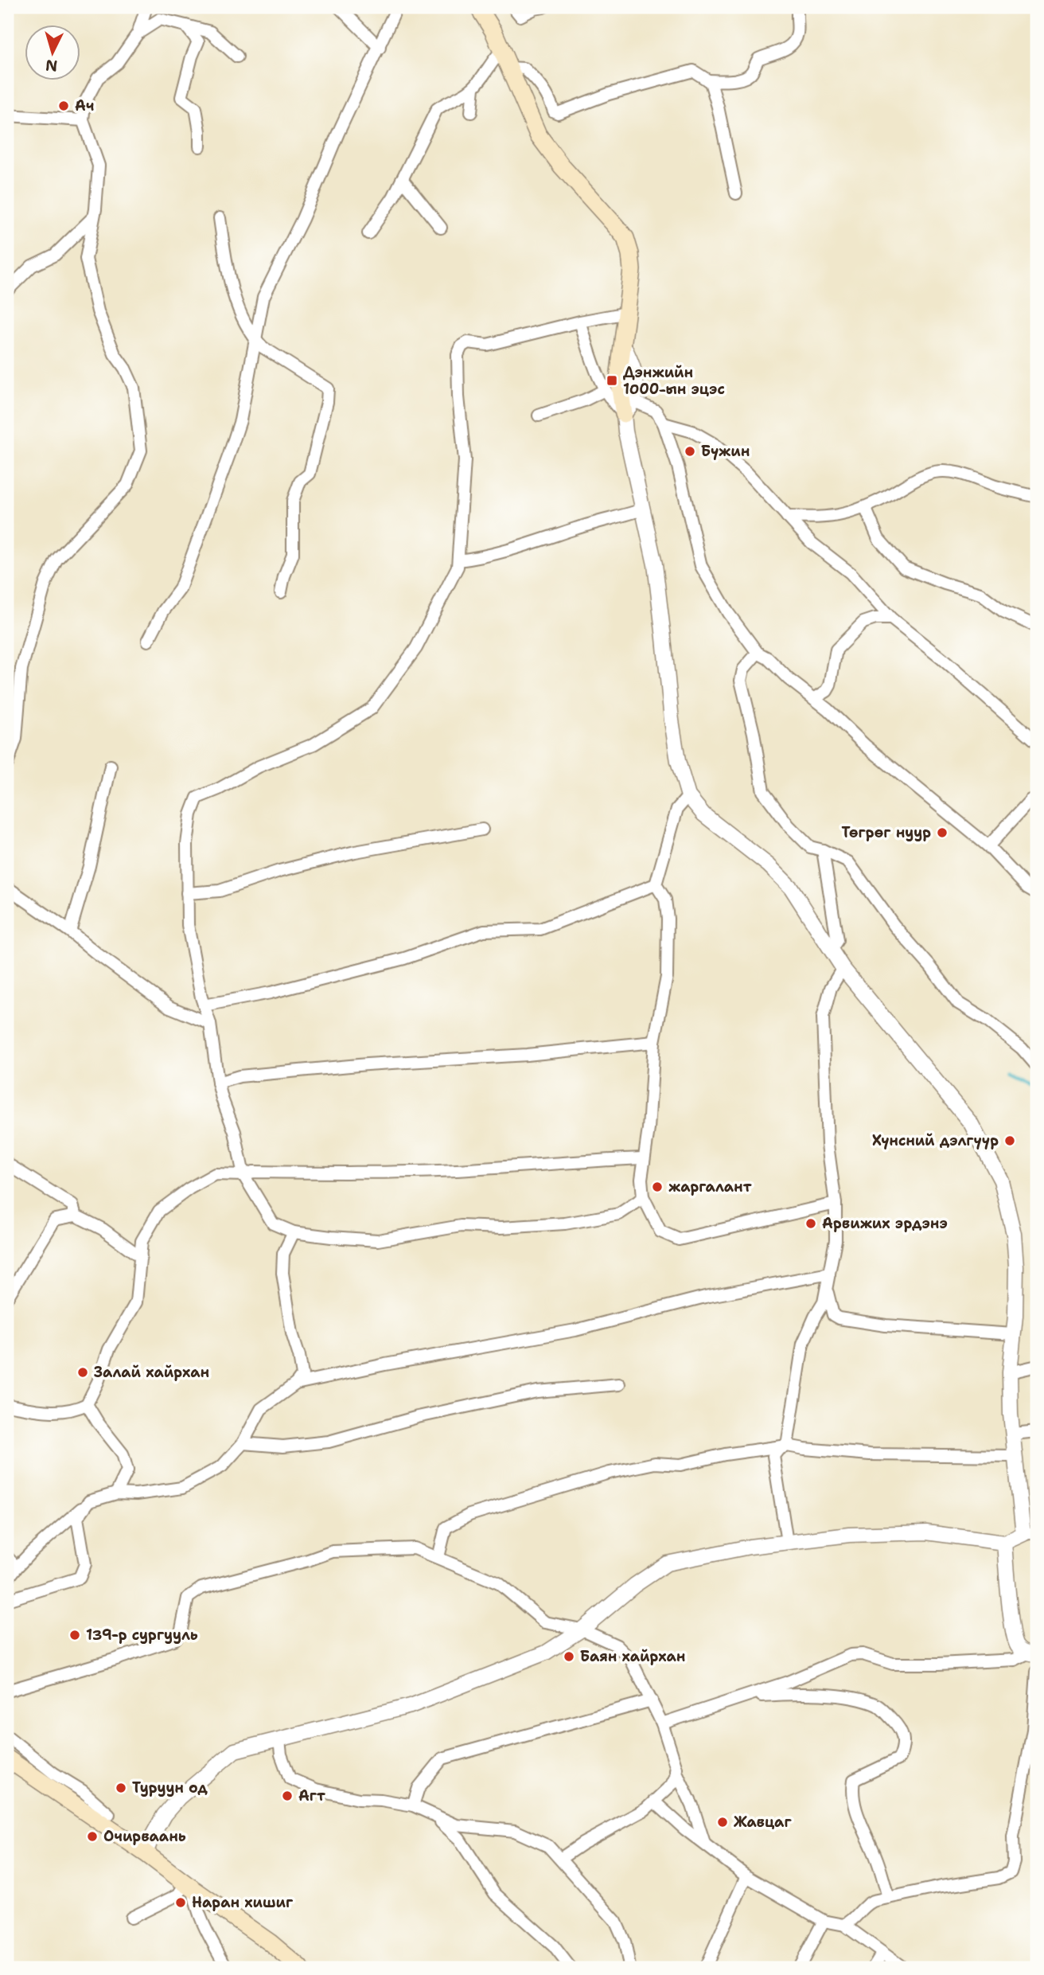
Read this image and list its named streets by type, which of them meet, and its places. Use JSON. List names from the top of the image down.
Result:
{
  "places": {
    "other": [
      "Ач",
      "Бүжин",
      "Төгрөг нуур",
      "Хүнсний дэлгүүр",
      "жаргалант",
      "Арвижих эрдэнэ",
      "Залай хайрхан",
      "139-р сургууль",
      "Баян хайрхан",
      "Туруун од",
      "Агт",
      "Жавцаг",
      "Очирваань",
      "Наран хишиг"
    ],
    "transit": ["Дэнжийн 1000-ын эцэс"]
  },
  "north": "bottom"
}
